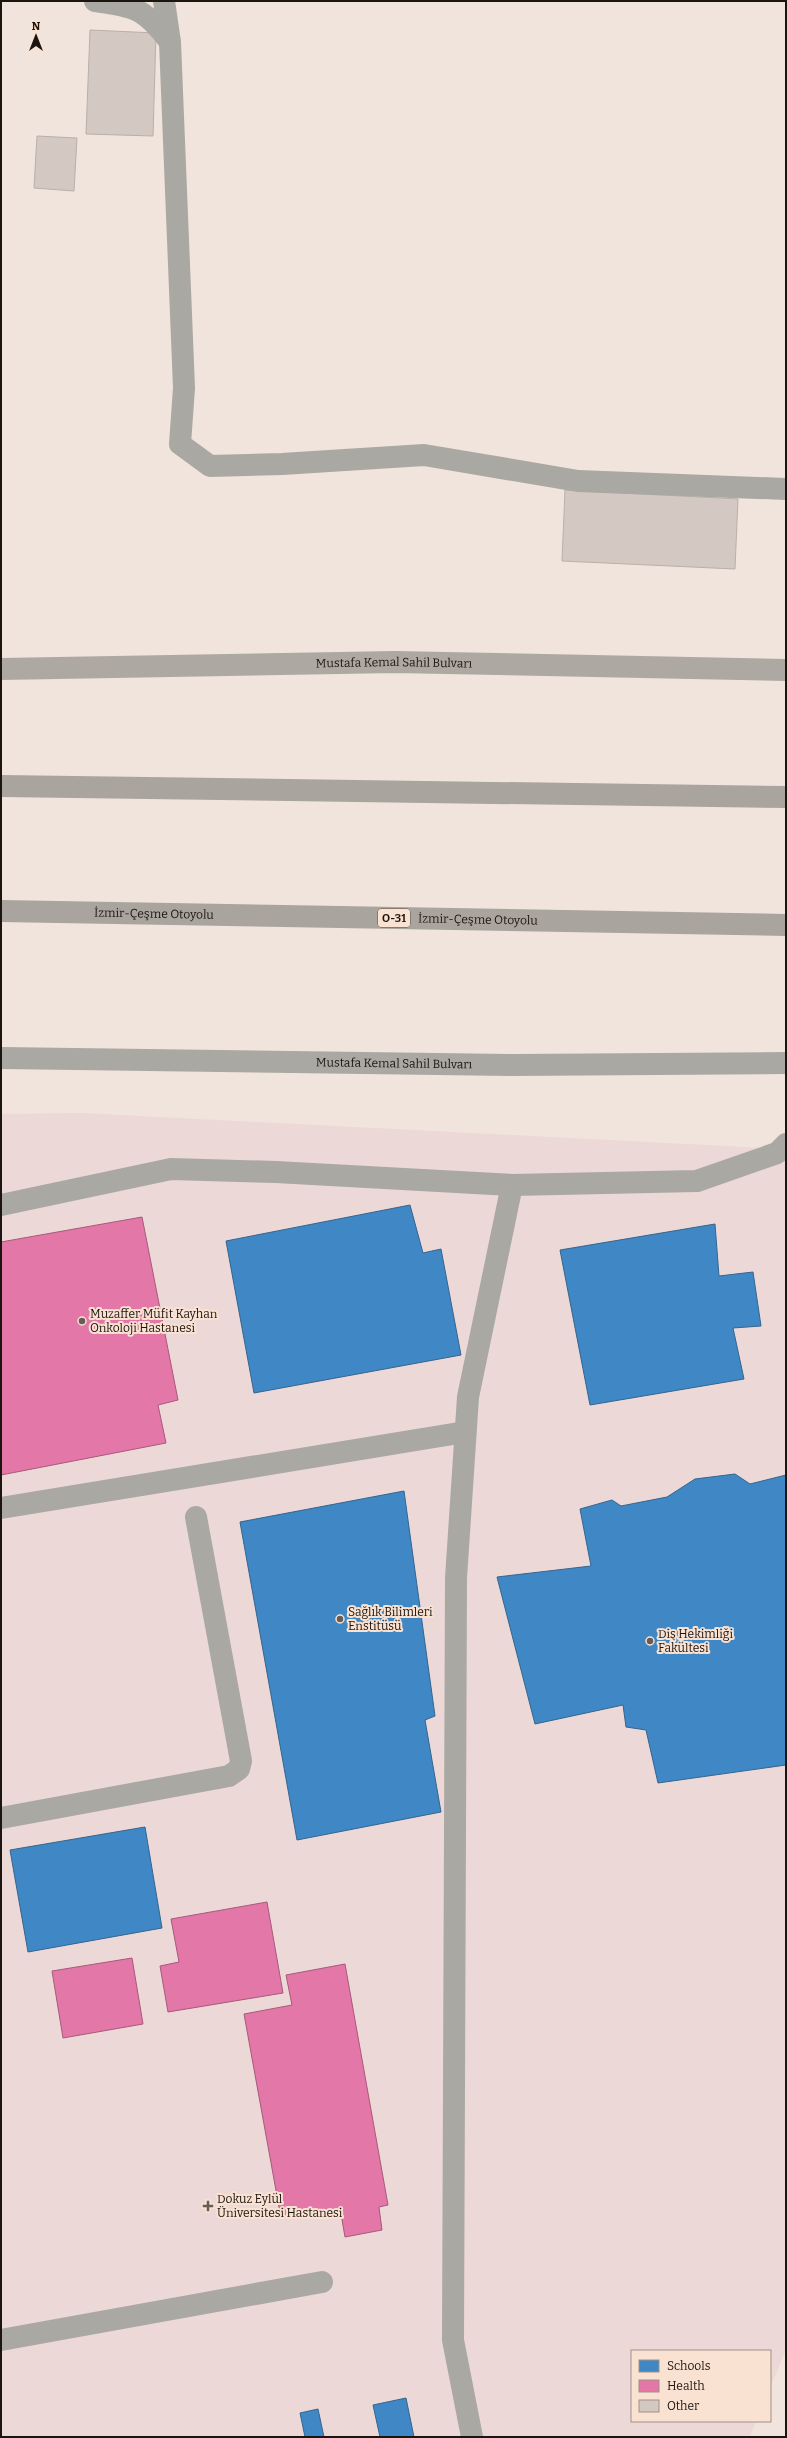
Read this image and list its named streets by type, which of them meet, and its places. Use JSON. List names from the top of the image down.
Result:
{
  "streets": {
    "highway": ["İzmir-Çeşme Otoyolu", "O-31"],
    "main road": ["Mustafa Kemal Sahil Bulvarı"]
  },
  "places": {
    "other": ["Muzaffer Müfit Kayhan Onkoloji Hastanesi", "Sağlık Bilimleri Enstitüsü", "Diş Hekimliği Fakültesi"],
    "health": ["Dokuz Eylül Üniversitesi Hastanesi"]
  },
  "legend": ["Schools", "Health", "Other"],
  "north": "top"
}
